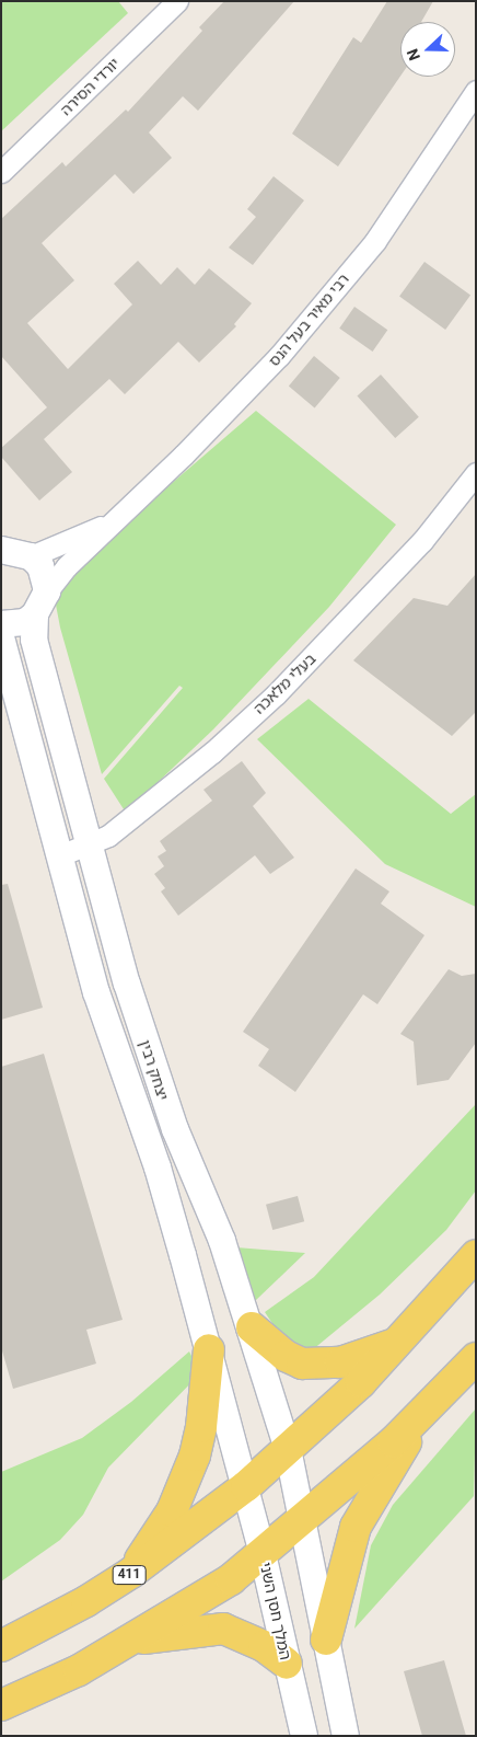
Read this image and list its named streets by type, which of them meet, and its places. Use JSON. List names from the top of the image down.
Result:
{
  "streets": {
    "main road": ["411"],
    "street": [
      "יורדי הסירה",
      "רבי מאיר בעל הנס",
      "בעלי מלאכה",
      "יצחק רבין",
      "המלך חסן השני"
    ]
  },
  "crossings": [
    ["בעלי מלאכה", "יצחק רבין"],
    ["יצחק רבין", "411"],
    ["יצחק רבין", "המלך חסן השני"],
    ["411", "המלך חסן השני"]
  ],
  "north": "left"
}
